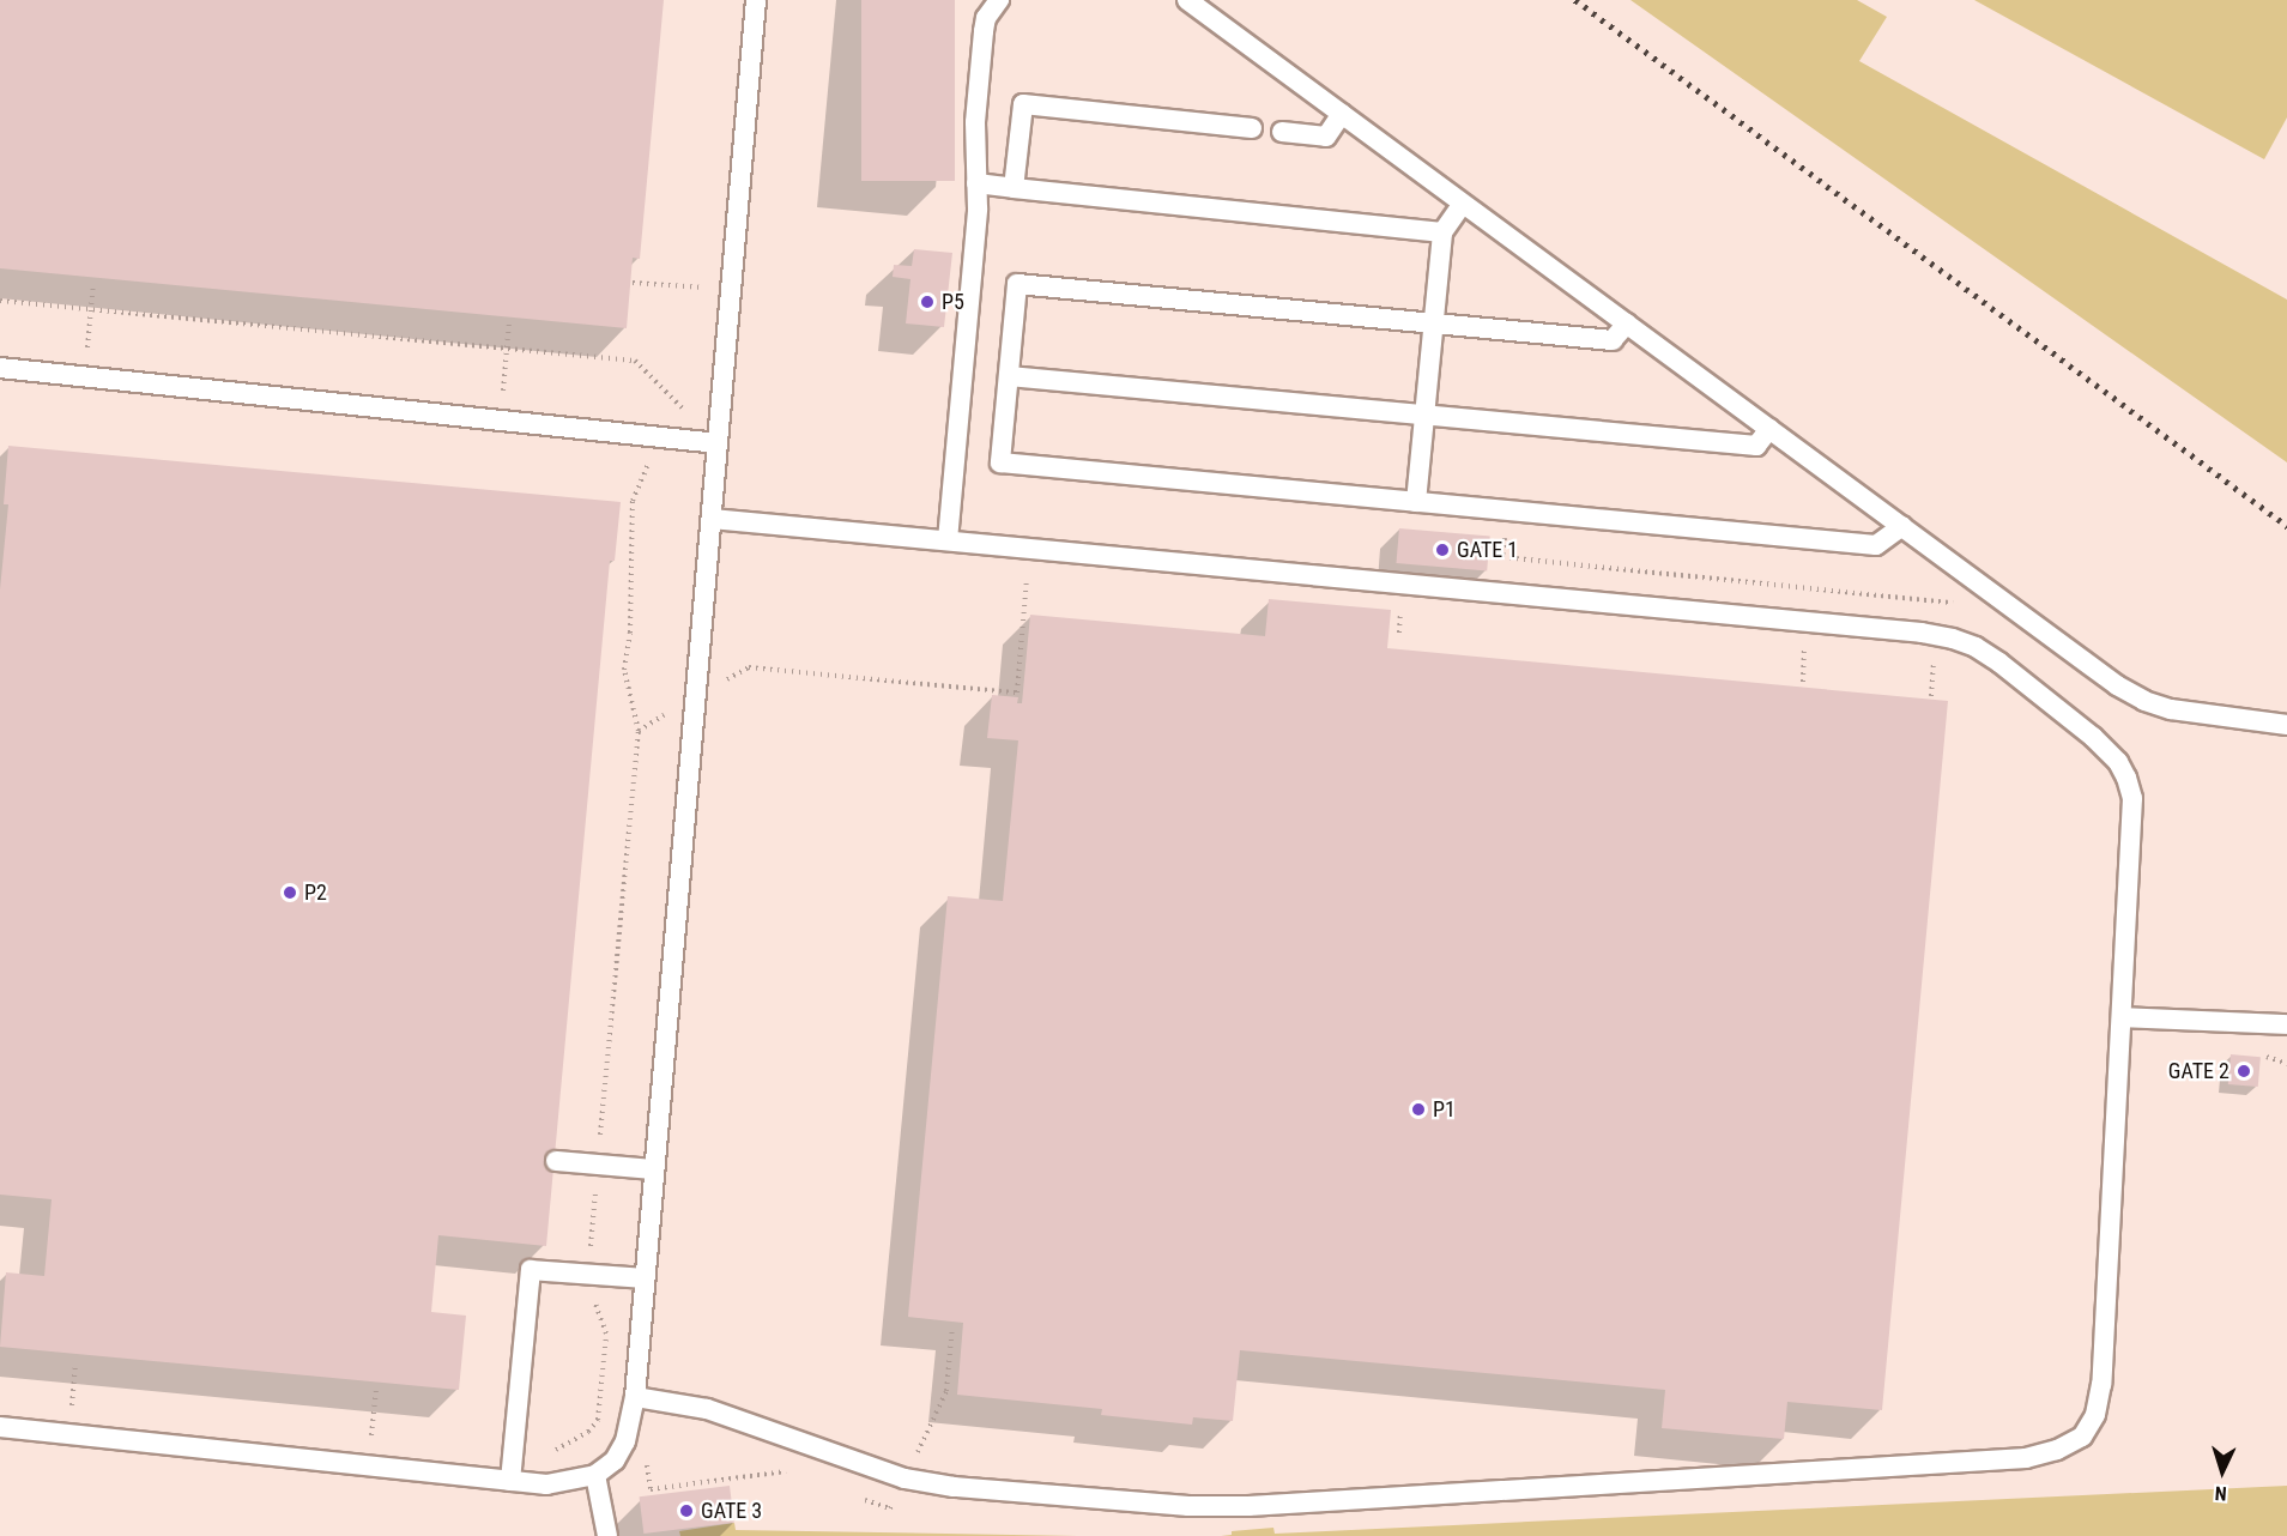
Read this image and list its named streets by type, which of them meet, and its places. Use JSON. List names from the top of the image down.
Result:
{
  "places": [
    "P5",
    "GATE 1",
    "P2",
    "GATE 2",
    "P1",
    "GATE 3"
  ],
  "north": "bottom"
}
